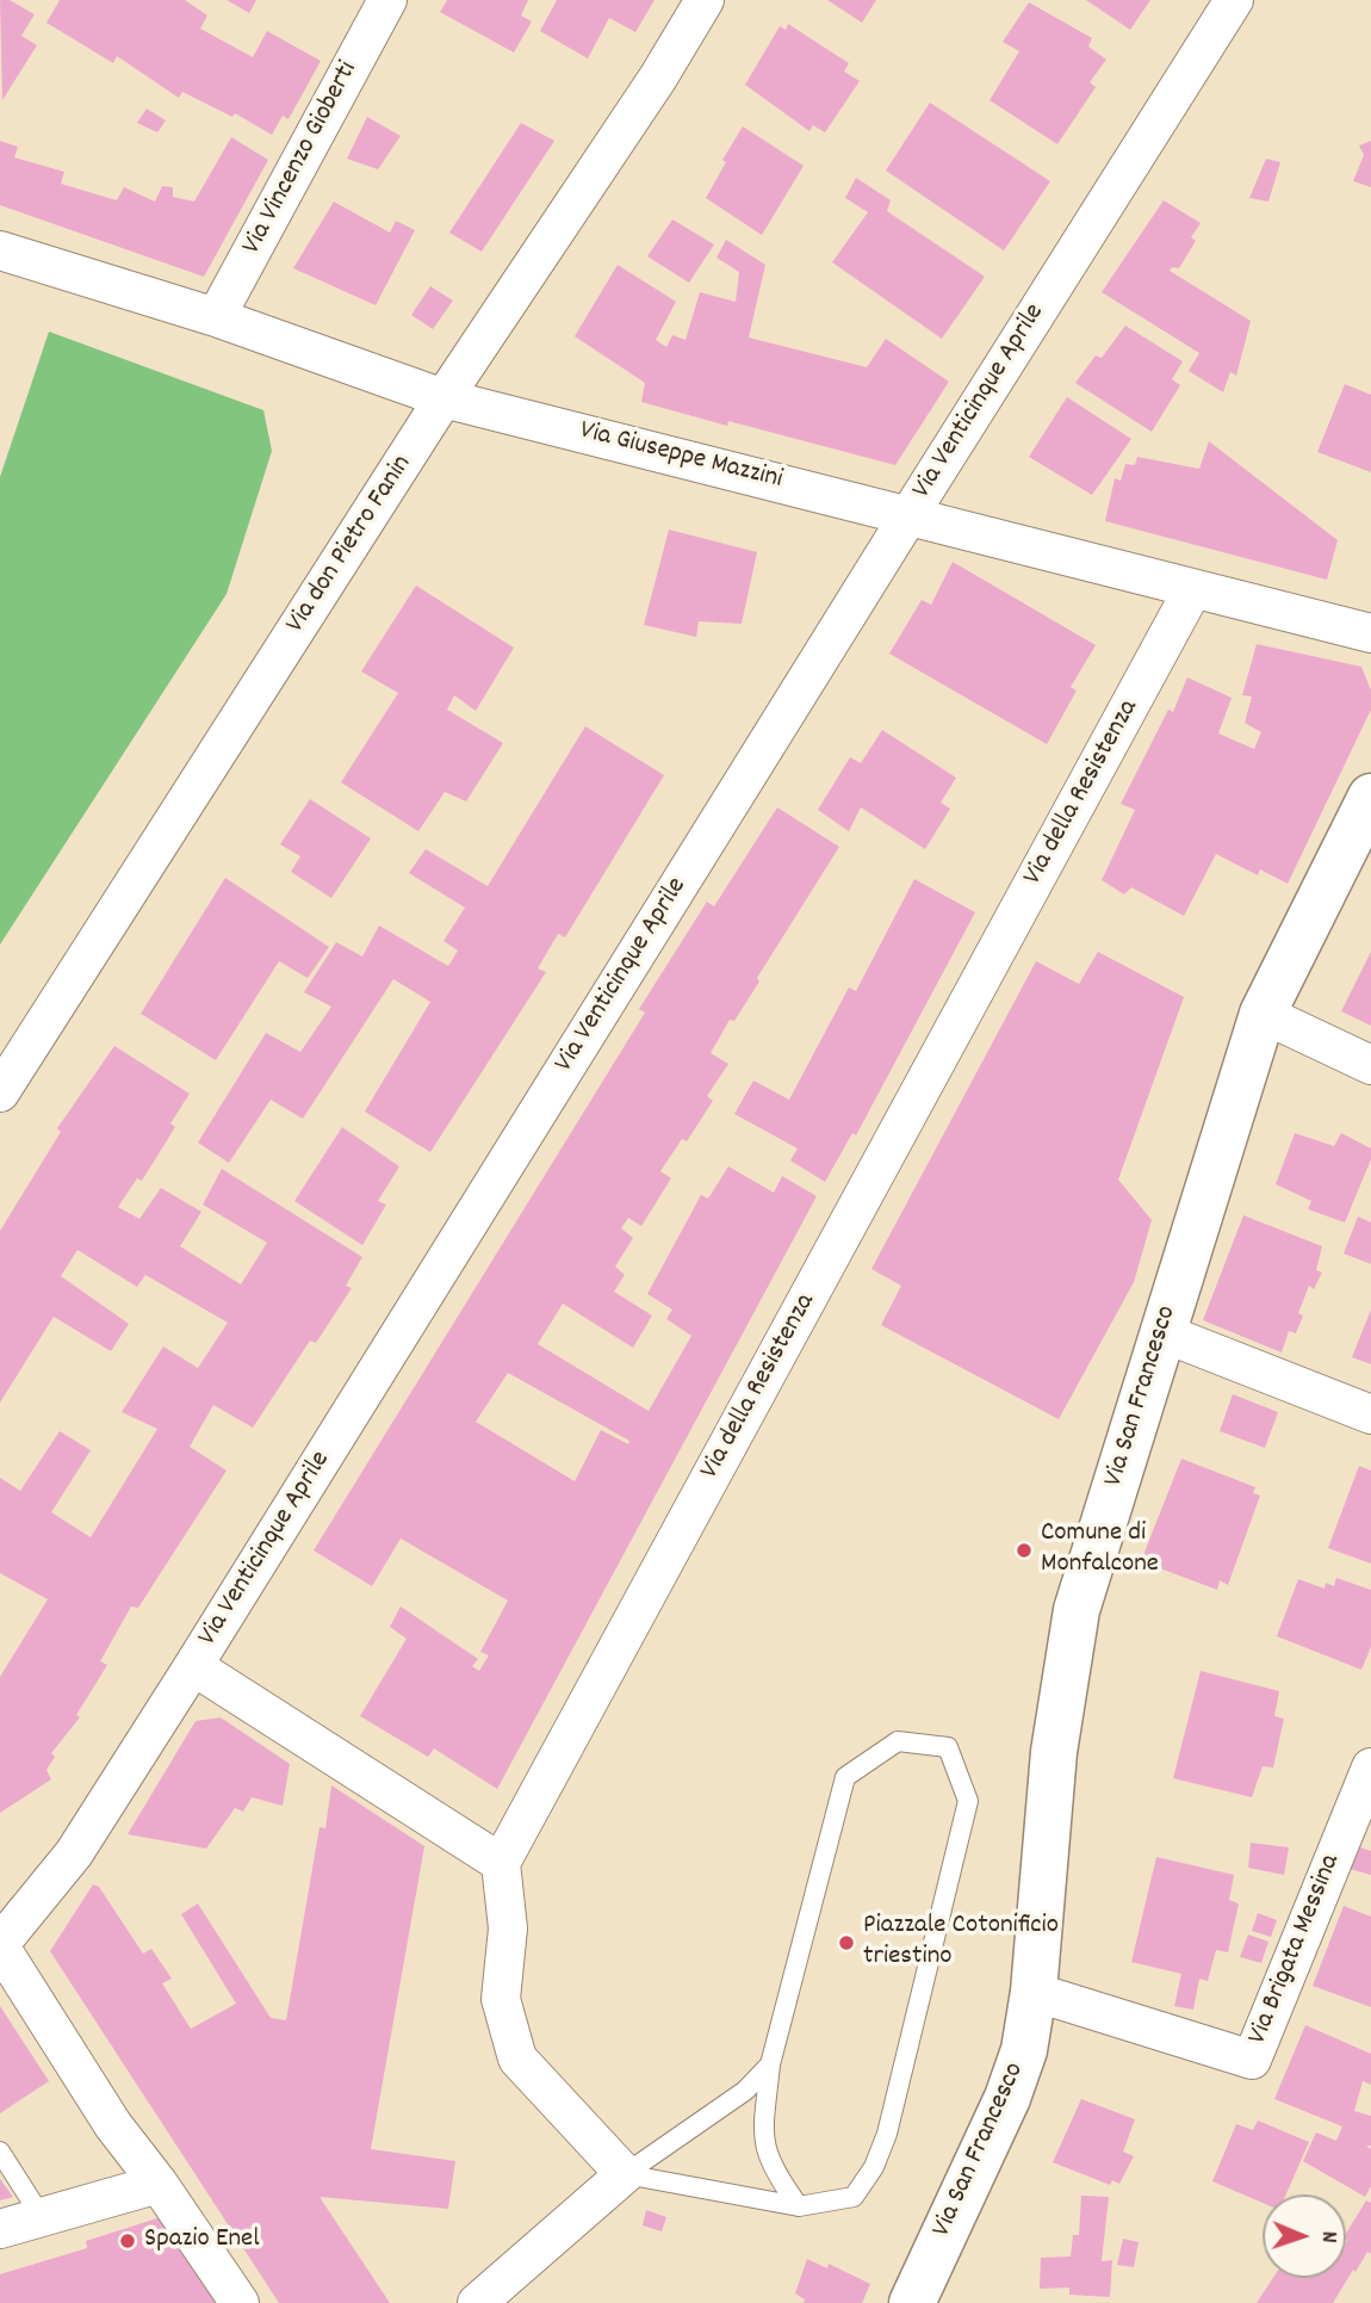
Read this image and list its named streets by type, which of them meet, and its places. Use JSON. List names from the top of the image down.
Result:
{
  "streets": {
    "street": [
      "Via Vincenzo Gioberti",
      "Via Venticinque Aprile",
      "Via Giuseppe Mazzini",
      "Via don Pietro Fanin",
      "Via della Resistenza",
      "Via San Francesco",
      "Via Brigata Messina"
    ]
  },
  "crossings": [
    ["Via Vincenzo Gioberti", "Via Giuseppe Mazzini"],
    ["Via Venticinque Aprile", "Via Giuseppe Mazzini"],
    ["Via Giuseppe Mazzini", "Via don Pietro Fanin"],
    ["Via Giuseppe Mazzini", "Via della Resistenza"],
    ["Via San Francesco", "Via Brigata Messina"]
  ],
  "places": ["Comune di Monfalcone", "Piazzale Cotonificio triestino", "Spazio Enel"],
  "north": "right"
}
